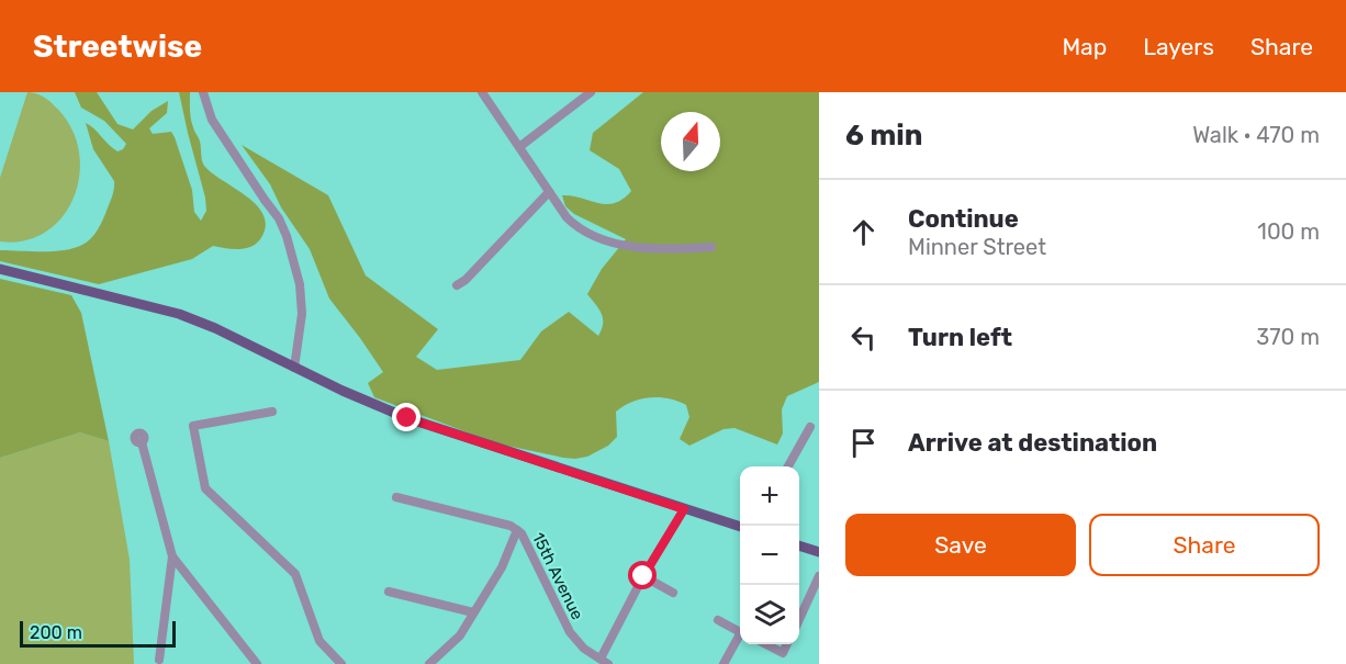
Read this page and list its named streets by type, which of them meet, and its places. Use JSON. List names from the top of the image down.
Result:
{
  "streets": {
    "street": ["15th Avenue"]
  },
  "scale_bar": "200 m",
  "north": "top",
  "page": {
    "header": "Streetwise",
    "nav": ["Map", "Layers", "Share"],
    "heading": ["6 min", "Walk · 470 m"],
    "list": [
      ["Continue", "Minner Street", "100 m"],
      ["Turn left", "370 m"],
      "Arrive at destination"
    ],
    "map_buttons": ["+", "−"],
    "buttons": ["Save", "Share"],
    "scale": "200 m"
  }
}
